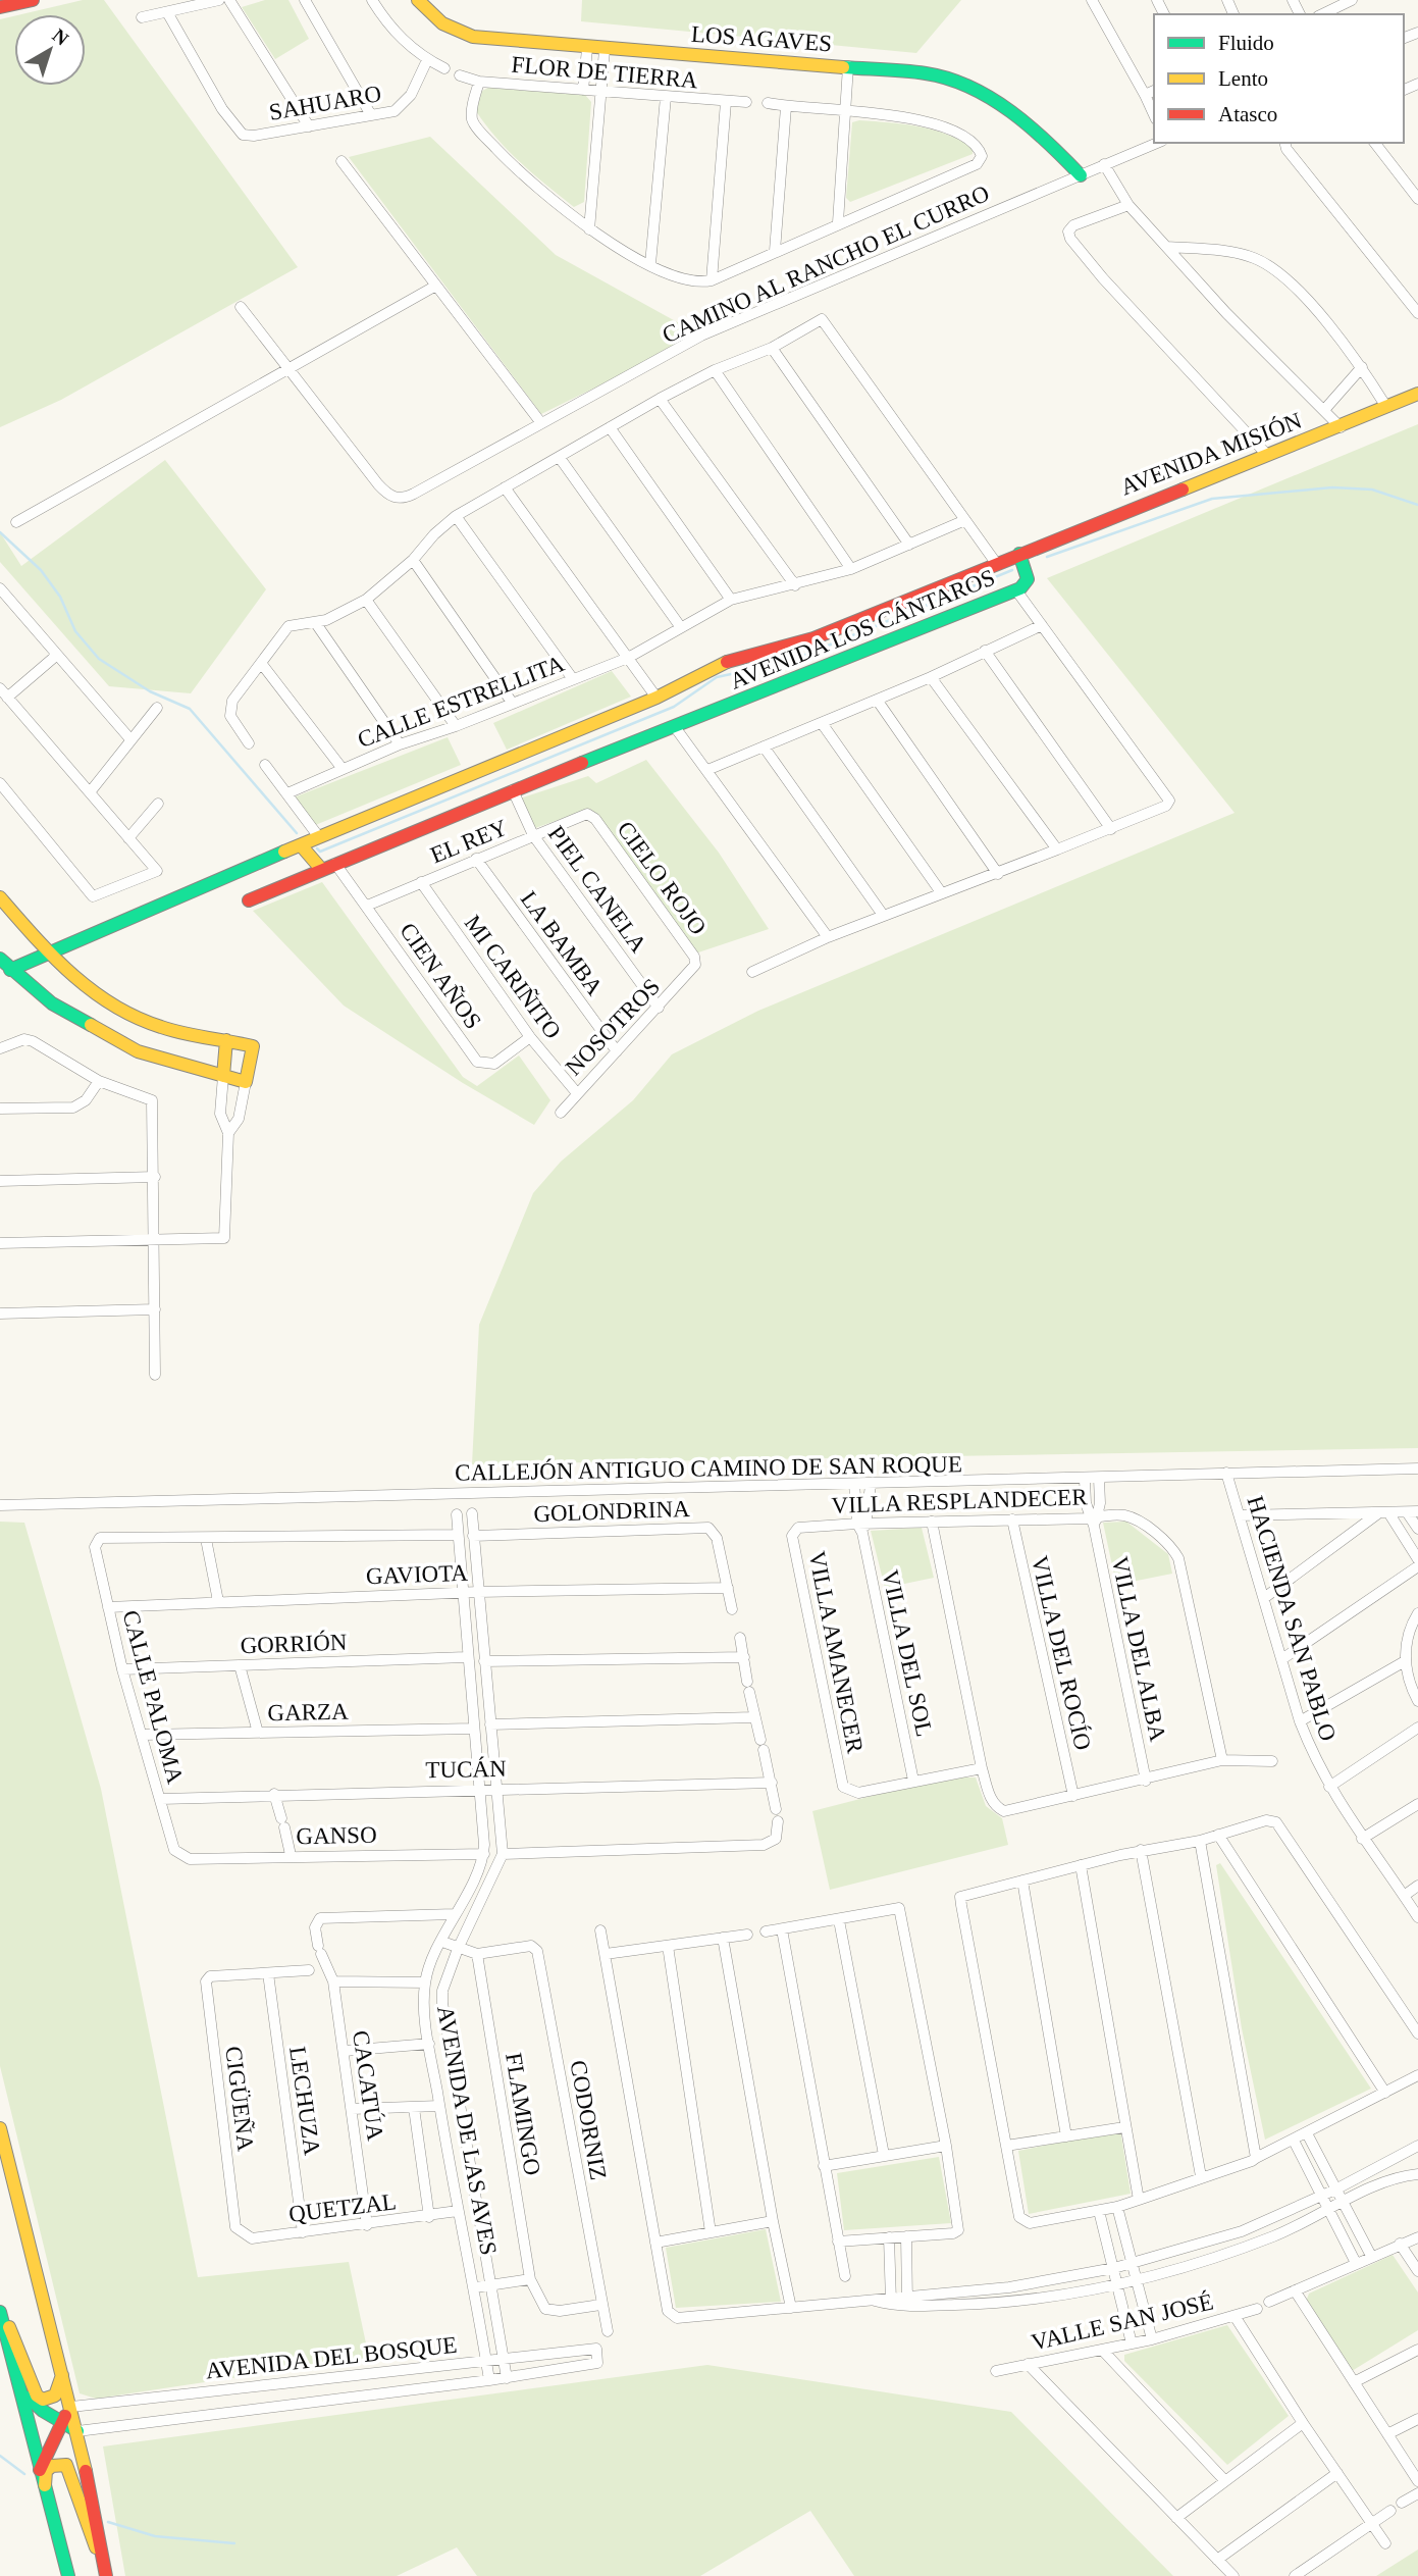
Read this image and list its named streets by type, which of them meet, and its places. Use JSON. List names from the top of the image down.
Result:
{
  "streets": {
    "street": [
      "LOS AGAVES",
      "FLOR DE TIERRA",
      "SAHUARO",
      "CAMINO AL RANCHO EL CURRO",
      "AVENIDA MISIÓN",
      "AVENIDA LOS CÁNTAROS",
      "CALLE ESTRELLITA",
      "EL REY",
      "CIELO ROJO",
      "PIEL CANELA",
      "LA BAMBA",
      "CIEN AÑOS",
      "MI CARIÑITO",
      "NOSOTROS",
      "CALLEJÓN ANTIGUO CAMINO DE SAN ROQUE",
      "VILLA RESPLANDECER",
      "GOLONDRINA",
      "GAVIOTA",
      "HACIENDA SAN PABLO",
      "GORRIÓN",
      "VILLA DEL ALBA",
      "VILLA AMANECER",
      "VILLA DEL SOL",
      "VILLA DEL ROCÍO",
      "CALLE PALOMA",
      "GARZA",
      "TUCÁN",
      "GANSO",
      "CACATÚA",
      "CIGÜEÑA",
      "LECHUZA",
      "FLAMINGO",
      "CODORNIZ",
      "AVENIDA DE LAS AVES",
      "QUETZAL",
      "VALLE SAN JOSÉ",
      "AVENIDA DEL BOSQUE"
    ]
  },
  "crossings": [
    ["LOS AGAVES", "CAMINO AL RANCHO EL CURRO"],
    ["AVENIDA MISIÓN", "AVENIDA LOS CÁNTAROS"],
    ["AVENIDA LOS CÁNTAROS", "PIEL CANELA"],
    ["AVENIDA LOS CÁNTAROS", "CIEN AÑOS"],
    ["EL REY", "CIELO ROJO"],
    ["EL REY", "PIEL CANELA"],
    ["EL REY", "LA BAMBA"],
    ["EL REY", "CIEN AÑOS"],
    ["EL REY", "MI CARIÑITO"],
    ["CIELO ROJO", "NOSOTROS"],
    ["PIEL CANELA", "NOSOTROS"],
    ["LA BAMBA", "NOSOTROS"],
    ["CIEN AÑOS", "MI CARIÑITO"],
    ["MI CARIÑITO", "NOSOTROS"],
    ["CALLEJÓN ANTIGUO CAMINO DE SAN ROQUE", "HACIENDA SAN PABLO"],
    ["CALLEJÓN ANTIGUO CAMINO DE SAN ROQUE", "VILLA DEL ALBA"],
    ["CALLEJÓN ANTIGUO CAMINO DE SAN ROQUE", "VILLA DEL SOL"],
    ["VILLA RESPLANDECER", "VILLA DEL ALBA"],
    ["VILLA RESPLANDECER", "VILLA AMANECER"],
    ["VILLA RESPLANDECER", "VILLA DEL SOL"],
    ["VILLA RESPLANDECER", "VILLA DEL ROCÍO"],
    ["GOLONDRINA", "GAVIOTA"],
    ["GAVIOTA", "CALLE PALOMA"],
    ["GORRIÓN", "CALLE PALOMA"],
    ["VILLA AMANECER", "VILLA DEL SOL"],
    ["CALLE PALOMA", "GARZA"],
    ["CALLE PALOMA", "TUCÁN"],
    ["CALLE PALOMA", "GANSO"],
    ["GANSO", "AVENIDA DE LAS AVES"],
    ["CACATÚA", "AVENIDA DE LAS AVES"],
    ["CACATÚA", "QUETZAL"],
    ["CIGÜEÑA", "LECHUZA"],
    ["CIGÜEÑA", "QUETZAL"],
    ["LECHUZA", "QUETZAL"],
    ["FLAMINGO", "CODORNIZ"],
    ["AVENIDA DE LAS AVES", "QUETZAL"],
    ["AVENIDA DE LAS AVES", "AVENIDA DEL BOSQUE"]
  ],
  "legend": ["Fluido", "Lento", "Atasco"],
  "north": "top right"
}
